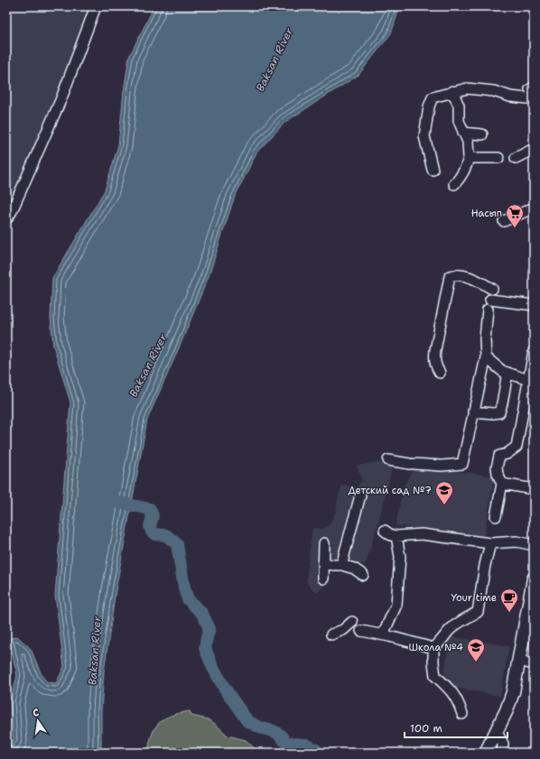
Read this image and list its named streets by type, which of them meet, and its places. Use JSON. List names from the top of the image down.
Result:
{
  "water": ["Baksan River"],
  "places": {
    "supermarket": ["Насып"],
    "school or university": ["Детский сад №7", "Школа №4"],
    "cafe": ["Your time"]
  },
  "scale_bar": "100 m",
  "north": "top"
}
